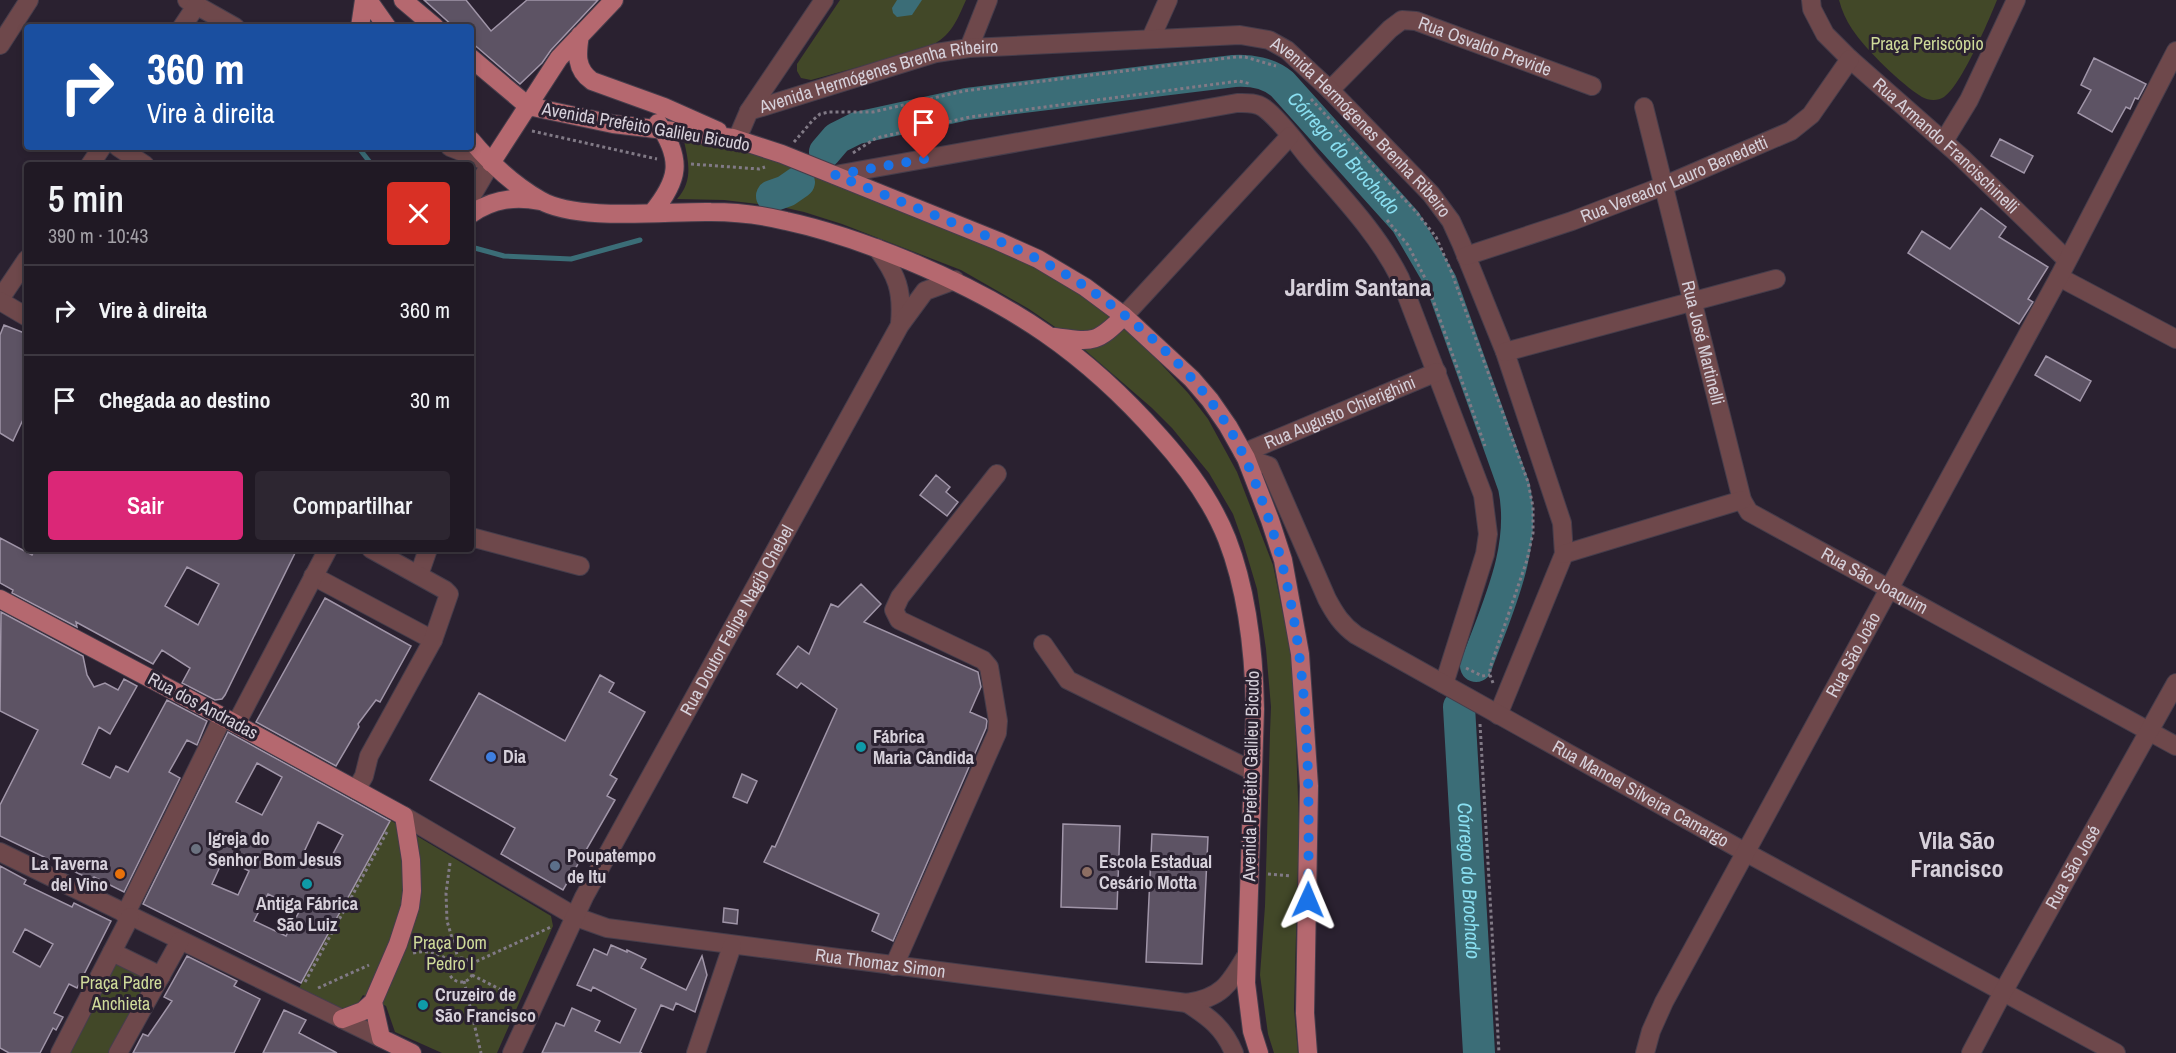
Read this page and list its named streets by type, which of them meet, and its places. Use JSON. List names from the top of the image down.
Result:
{
  "streets": {
    "main road": ["Avenida Prefeito Galileu Bicudo", "Rua dos Andradas"],
    "street": [
      "Rua Osvaldo Previde",
      "Avenida Hermógenes Brenha Ribeiro",
      "Rua Armando Francischinelli",
      "Rua Vereador Lauro Benedetti",
      "Rua José Martinelli",
      "Rua Augusto Chierighini",
      "Rua São Joaquim",
      "Rua Doutor Felipe Nagib Chebel",
      "Rua São João",
      "Rua Manoel Silveira Camargo",
      "Rua São José",
      "Rua Thomaz Simon"
    ]
  },
  "crossings": [
    ["Rua Osvaldo Previde", "Avenida Hermógenes Brenha Ribeiro"],
    ["Avenida Hermógenes Brenha Ribeiro", "Rua Vereador Lauro Benedetti"],
    ["Avenida Hermógenes Brenha Ribeiro", "Rua Manoel Silveira Camargo"],
    ["Avenida Prefeito Galileu Bicudo", "Rua Augusto Chierighini"],
    ["Avenida Prefeito Galileu Bicudo", "Rua Doutor Felipe Nagib Chebel"],
    ["Avenida Prefeito Galileu Bicudo", "Rua Manoel Silveira Camargo"],
    ["Avenida Prefeito Galileu Bicudo", "Rua Thomaz Simon"],
    ["Rua Armando Francischinelli", "Rua Vereador Lauro Benedetti"],
    ["Rua Armando Francischinelli", "Rua São João"],
    ["Rua Vereador Lauro Benedetti", "Rua José Martinelli"],
    ["Rua José Martinelli", "Rua São Joaquim"],
    ["Rua Augusto Chierighini", "Rua Manoel Silveira Camargo"],
    ["Rua São Joaquim", "Rua São João"],
    ["Rua São Joaquim", "Rua São José"],
    ["Rua Doutor Felipe Nagib Chebel", "Rua Thomaz Simon"],
    ["Rua São João", "Rua Manoel Silveira Camargo"],
    ["Rua Manoel Silveira Camargo", "Rua São José"]
  ],
  "districts": ["Jardim Santana", "Vila São Francisco"],
  "water": ["Córrego do Brochado"],
  "parks": ["Praça Periscópio", "Praça Dom Pedro I", "Praça Padre Anchieta"],
  "places": [
    "Fábrica Maria Cândida",
    "Dia",
    "Igreja do Senhor Bom Jesus",
    "Poupatempo de Itu",
    "Escola Estadual Cesário Motta",
    "La Taverna del Vino",
    "Antiga Fábrica São Luiz",
    "Cruzeiro de São Francisco"
  ],
  "page": {
    "turn": ["360 m", "Vire à direita"],
    "heading": ["5 min", "390 m · 10:43"],
    "list": [
      {
        "name": "Vire à direita",
        "value": "360 m"
      },
      {
        "name": "Chegada ao destino",
        "value": "30 m"
      }
    ],
    "buttons": ["Sair", "Compartilhar"]
  }
}
